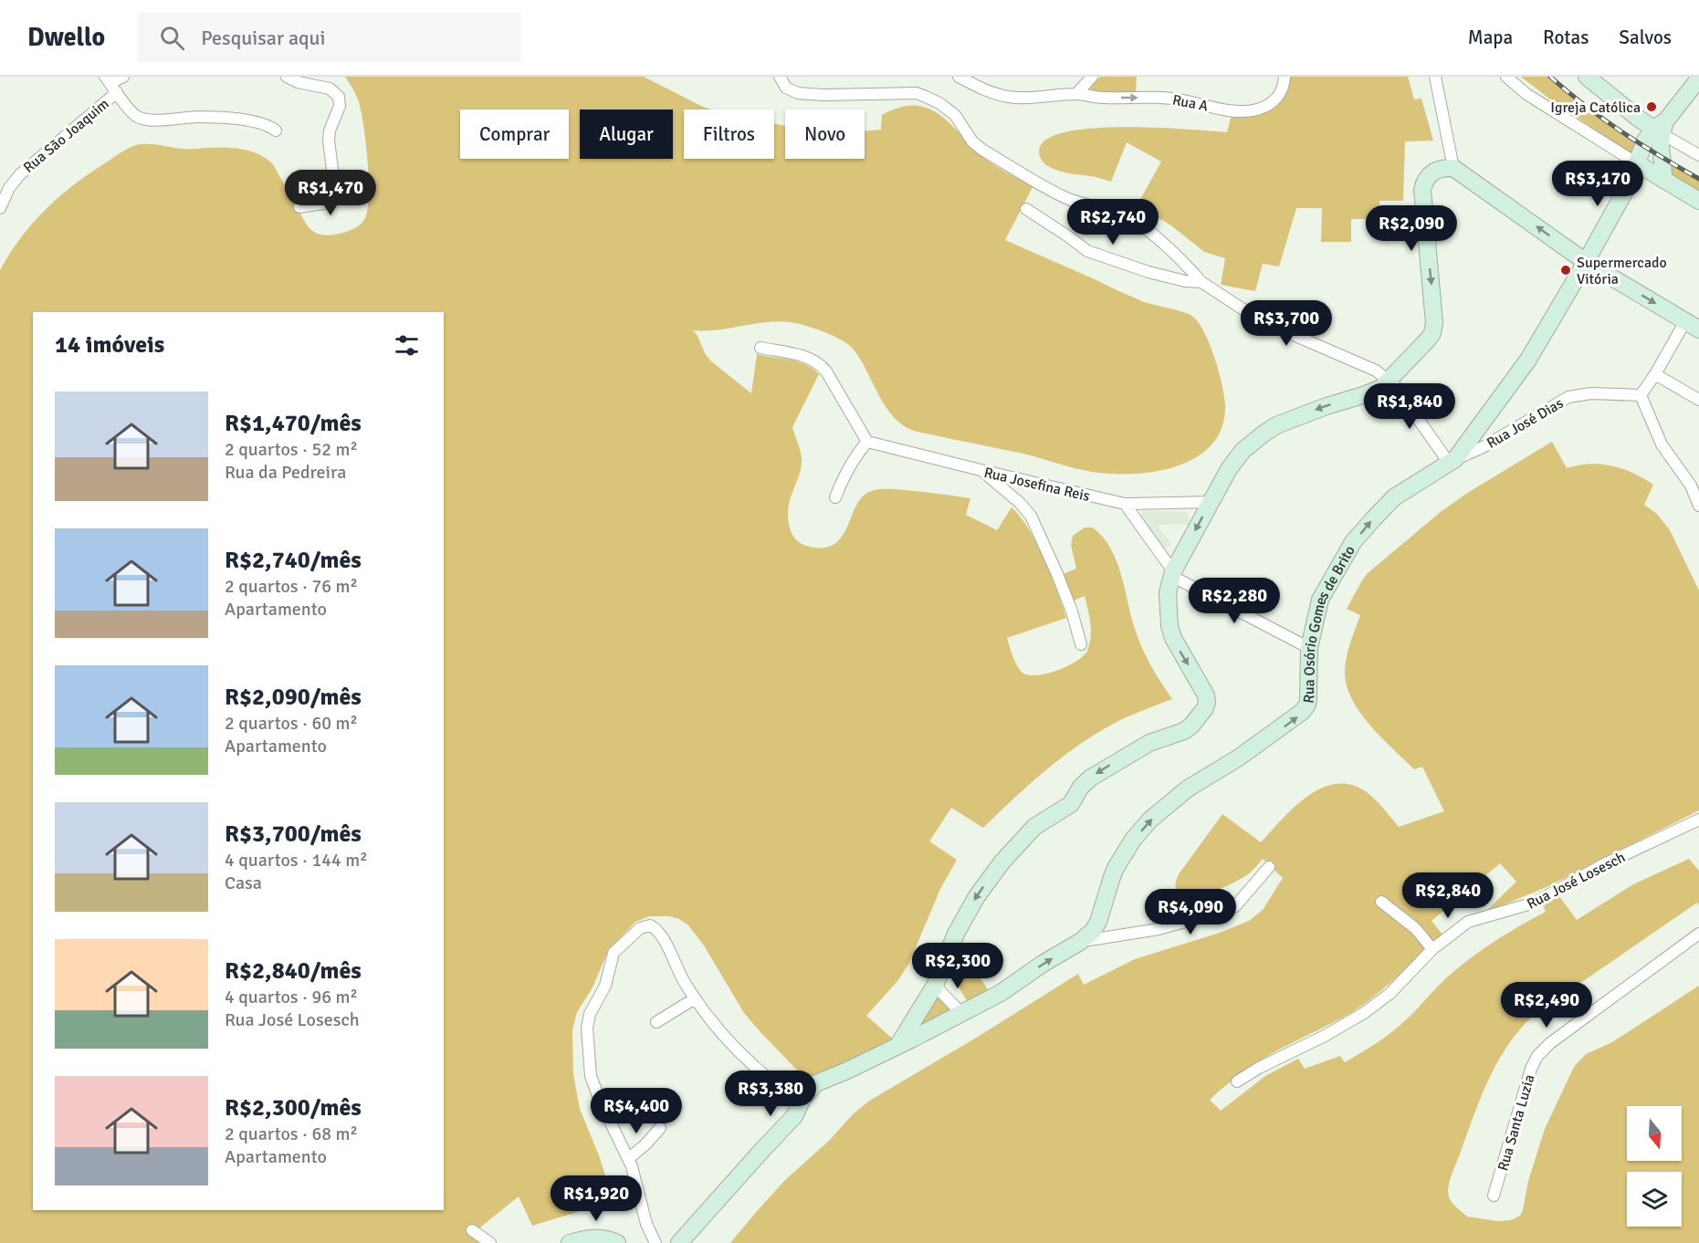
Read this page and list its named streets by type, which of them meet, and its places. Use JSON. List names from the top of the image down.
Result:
{
  "streets": {
    "street": [
      "Rua A",
      "Rua São Joaquim",
      "Rua José Dias",
      "Rua Josefina Reis",
      "Rua Osório Gomes de Brito",
      "Rua José Losesch",
      "Rua Santa Luzia"
    ]
  },
  "crossings": [
    ["Rua José Dias", "Rua Osório Gomes de Brito"]
  ],
  "one_way": ["Rua A"],
  "places": ["Igreja Católica", "Supermercado Vitória"],
  "north": "bottom",
  "page": {
    "header": "Dwello",
    "search": "Pesquisar aqui",
    "nav": ["Mapa", "Rotas", "Salvos"],
    "chip": [
      "Comprar",
      "Alugar",
      "Filtros",
      "Novo"
    ],
    "price": [
      "R$3,170",
      "R$1,470",
      "R$2,740",
      "R$2,090",
      "R$3,700",
      "R$1,840",
      "R$2,280",
      "R$2,840",
      "R$4,090",
      "R$2,300",
      "R$2,490",
      "R$3,380",
      "R$4,400",
      "R$1,920"
    ],
    "heading": "14 imóveis",
    "list": [
      {
        "name": "R$1,470/mês",
        "note": "2 quartos · 52 m² · Rua da Pedreira"
      },
      {
        "name": "R$2,740/mês",
        "note": "2 quartos · 76 m² · Apartamento"
      },
      {
        "name": "R$2,090/mês",
        "note": "2 quartos · 60 m² · Apartamento"
      },
      {
        "name": "R$3,700/mês",
        "note": "4 quartos · 144 m² · Casa"
      },
      {
        "name": "R$2,840/mês",
        "note": "4 quartos · 96 m² · Rua José Losesch"
      },
      {
        "name": "R$2,300/mês",
        "note": "2 quartos · 68 m² · Apartamento"
      }
    ]
  }
}
